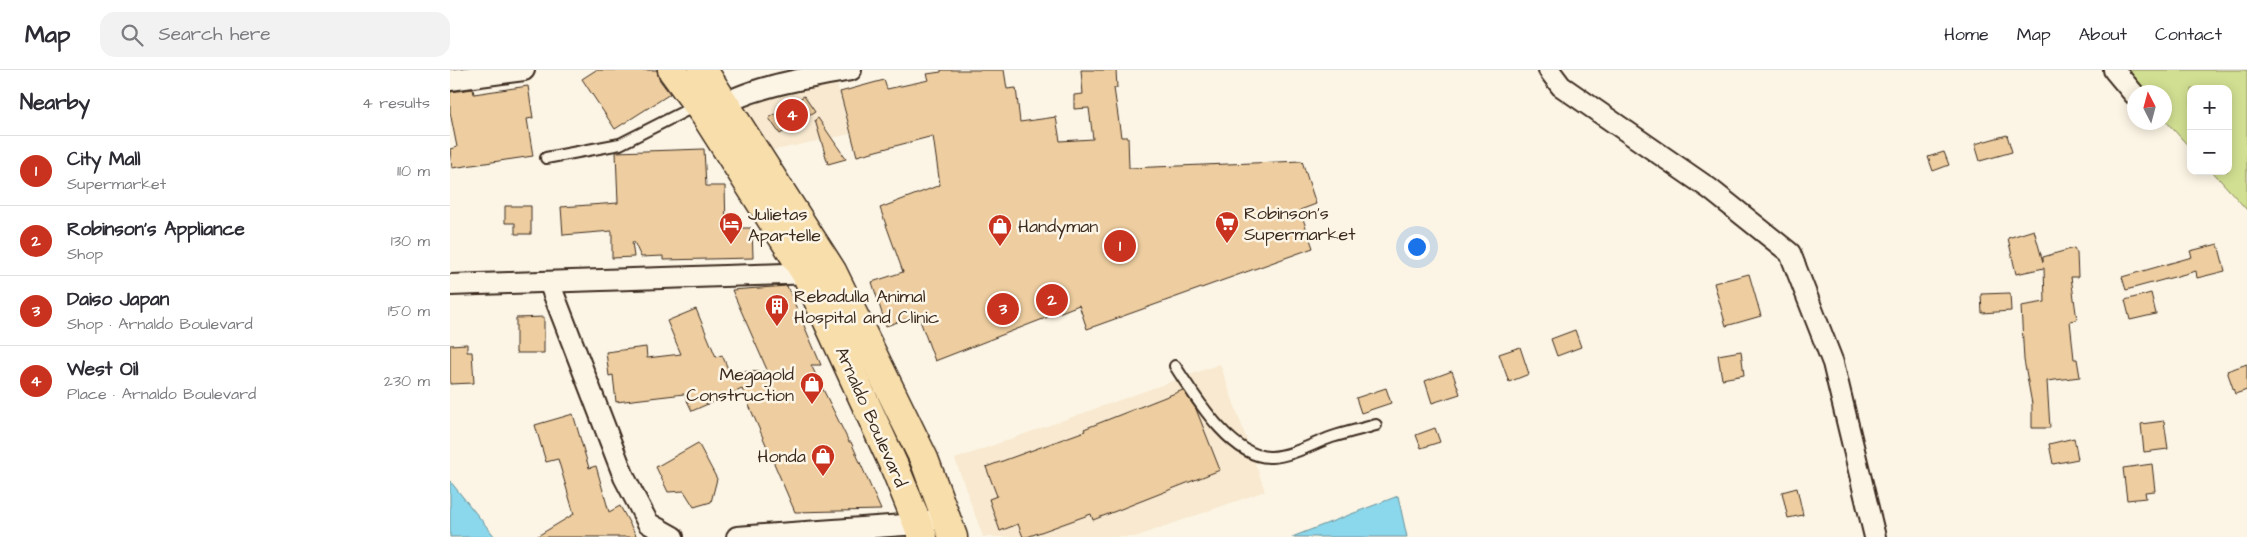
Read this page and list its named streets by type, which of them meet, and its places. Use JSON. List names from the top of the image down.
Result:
{
  "streets": {
    "highway": ["Arnaldo Boulevard"]
  },
  "places": {
    "supermarket": ["Robinson's Supermarket"],
    "hotel": ["Julietas Apartelle"],
    "shop": ["Handyman", "Megagold Construction", "Honda"],
    "building": ["Rebadulla Animal Hospital and Clinic"]
  },
  "north": "top",
  "page": {
    "header": "Map",
    "search": "Search here",
    "nav": [
      "Home",
      "Map",
      "About",
      "Contact"
    ],
    "heading": ["Nearby", "4 results"],
    "map_buttons": ["+", "−"],
    "pins": [
      "4",
      "1",
      "2",
      "3"
    ],
    "list": [
      {
        "mark": "1",
        "name": "City Mall",
        "note": "Supermarket",
        "value": "110 m"
      },
      {
        "mark": "2",
        "name": "Robinson's Appliance",
        "note": "Shop",
        "value": "130 m"
      },
      {
        "mark": "3",
        "name": "Daiso Japan",
        "note": "Shop · Arnaldo Boulevard",
        "value": "150 m"
      },
      {
        "mark": "4",
        "name": "West Oil",
        "note": "Place · Arnaldo Boulevard",
        "value": "230 m"
      }
    ]
  }
}
